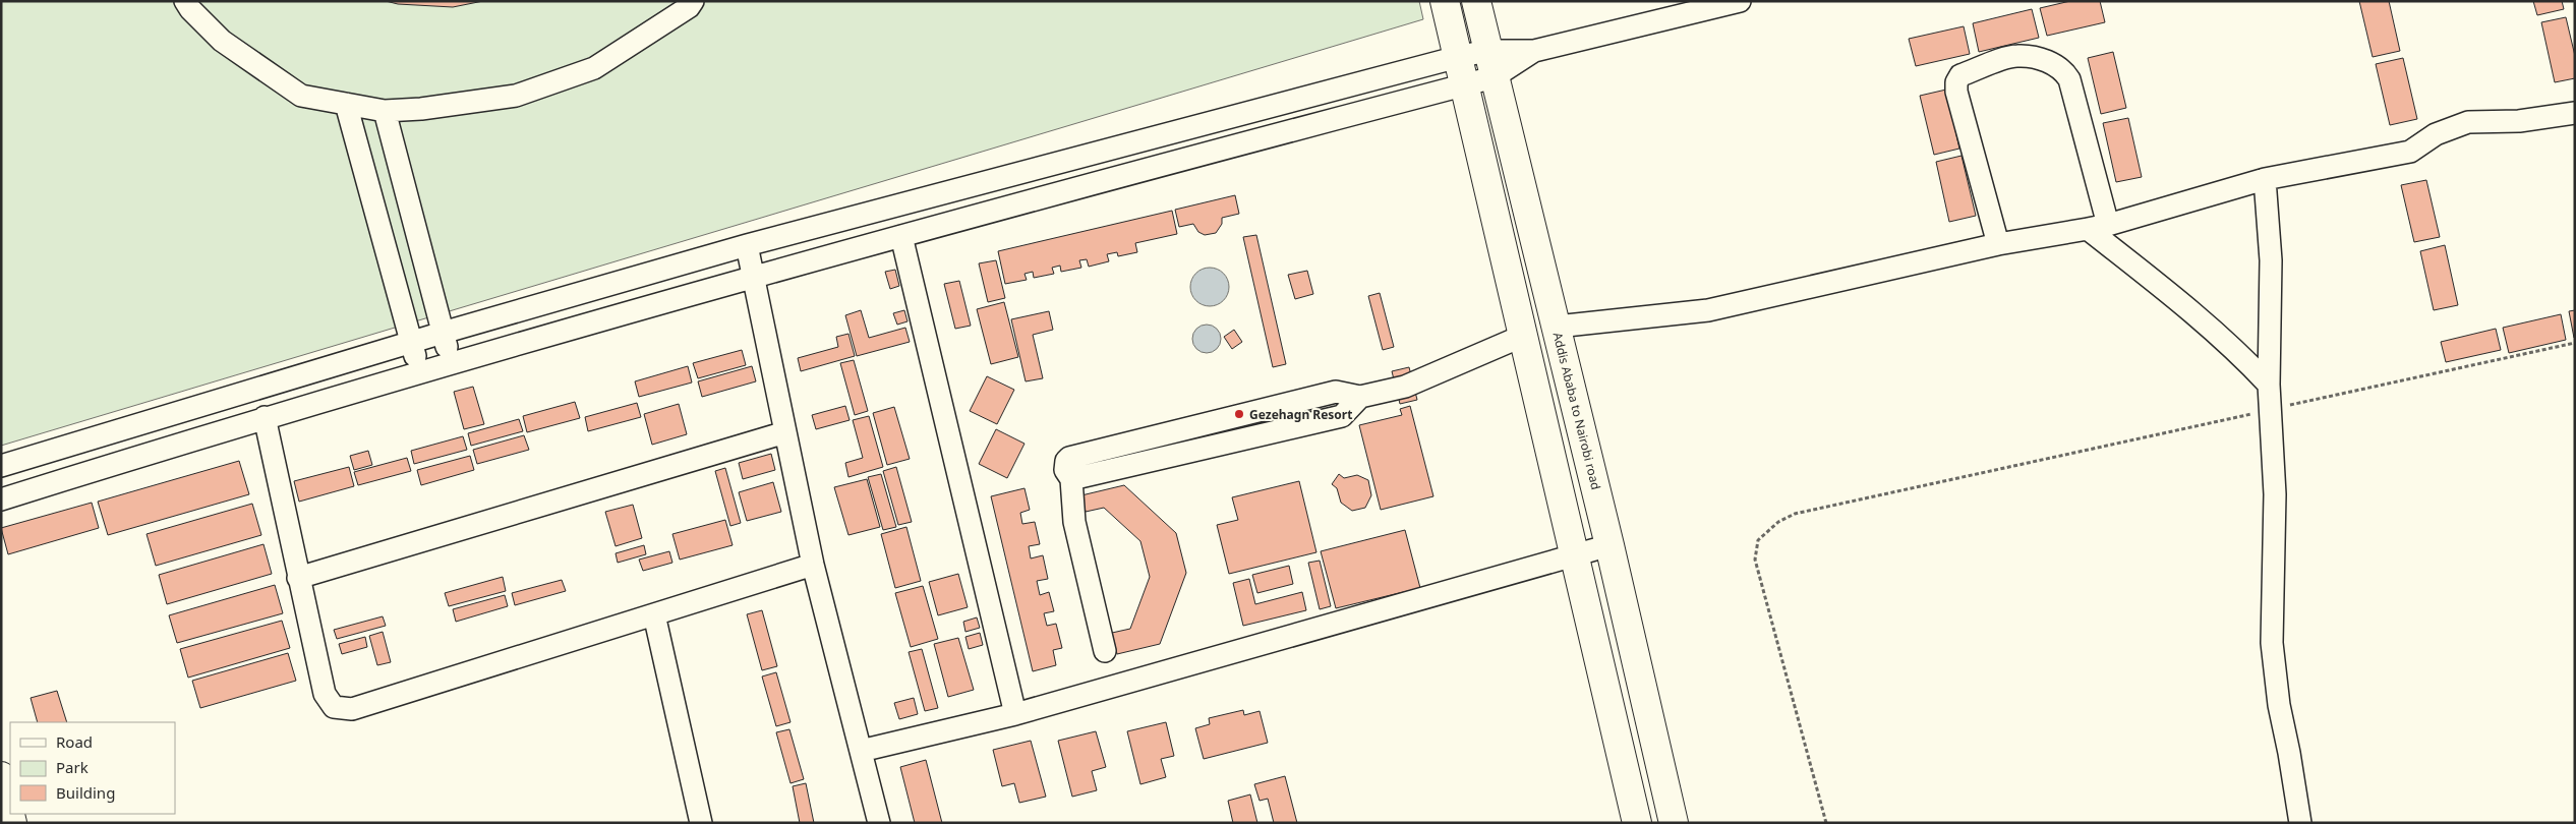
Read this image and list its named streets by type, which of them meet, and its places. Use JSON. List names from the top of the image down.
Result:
{
  "streets": {
    "main road": ["Addis Ababa to Nairobi road"]
  },
  "places": ["Gezehagn Resort"],
  "legend": ["Road", "Park", "Building"]
}
